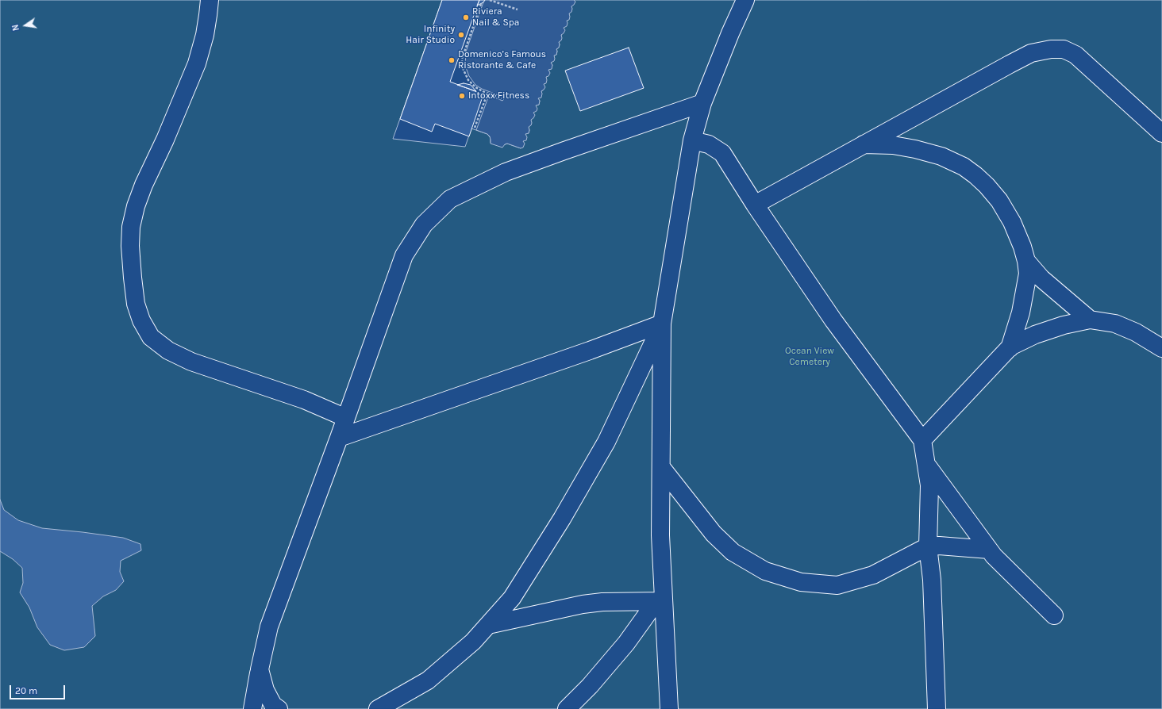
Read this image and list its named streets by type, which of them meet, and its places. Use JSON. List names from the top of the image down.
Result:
{
  "parks": ["Ocean View Cemetery"],
  "places": [
    "Riviera Nail & Spa",
    "Infinity Hair Studio",
    "Domenico’s Famous Ristorante & Cafe",
    "Intoxx Fitness"
  ],
  "scale_bar": "20 m",
  "north": "left"
}
